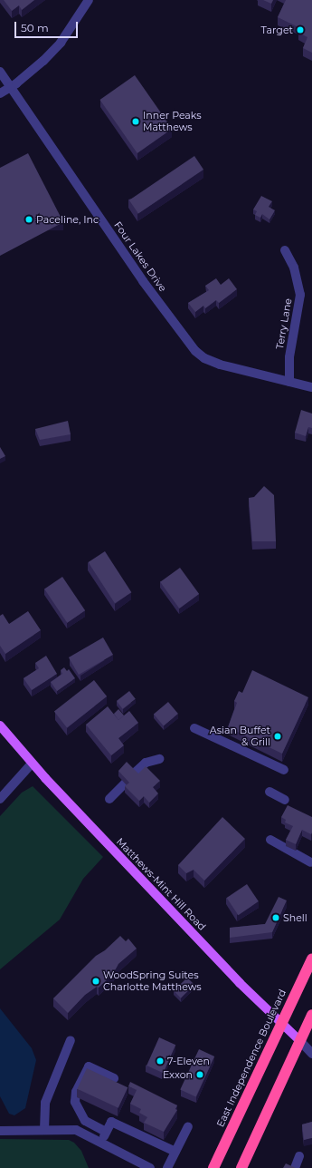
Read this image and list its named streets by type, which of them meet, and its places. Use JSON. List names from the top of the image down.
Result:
{
  "streets": {
    "highway": ["East Independence Boulevard"],
    "main road": ["Matthews-Mint Hill Road"],
    "street": ["Four Lakes Drive", "Terry Lane"]
  },
  "crossings": [
    ["Four Lakes Drive", "Terry Lane"],
    ["Matthews-Mint Hill Road", "East Independence Boulevard"]
  ],
  "places": [
    "Target",
    "Inner Peaks Matthews",
    "Paceline, Inc",
    "Asian Buffet & Grill",
    "Shell",
    "WoodSpring Suites Charlotte Matthews",
    "7-Eleven",
    "Exxon"
  ],
  "scale_bar": "50 m"
}
